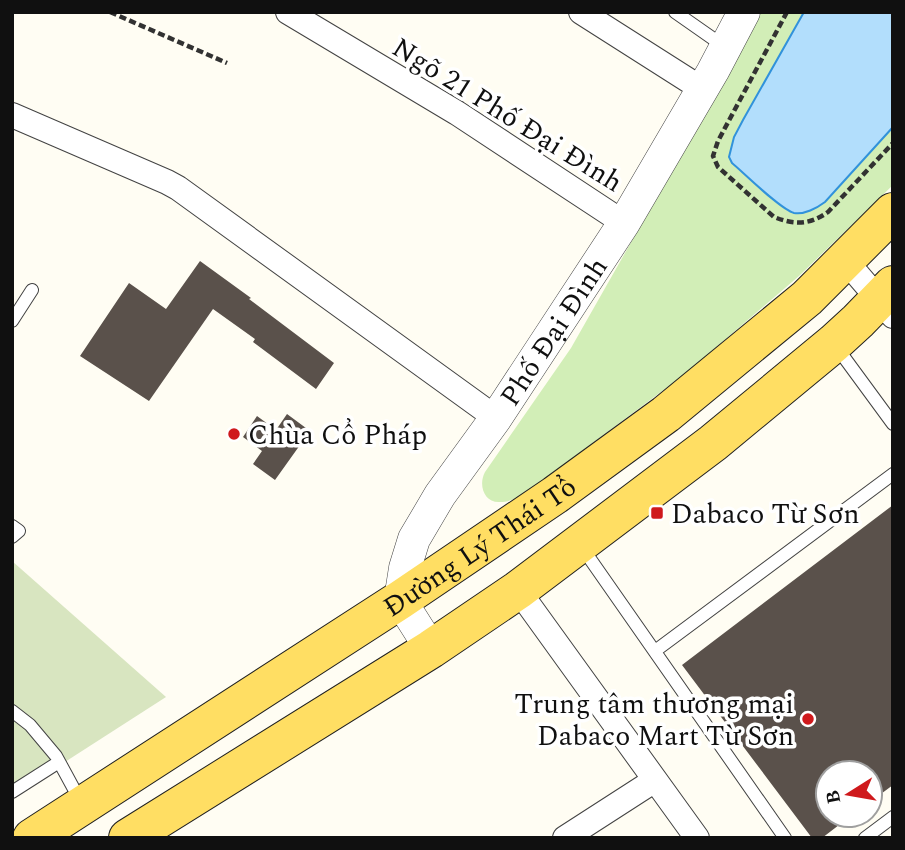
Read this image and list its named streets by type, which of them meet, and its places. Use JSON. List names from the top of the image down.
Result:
{
  "streets": {
    "main road": ["Đường Lý Thái Tổ"],
    "street": ["Ngõ 21 Phố Đại Đình", "Phố Đại Đình"]
  },
  "crossings": [
    ["Ngõ 21 Phố Đại Đình", "Phố Đại Đình"],
    ["Phố Đại Đình", "Đường Lý Thái Tổ"]
  ],
  "places": {
    "other": ["Chùa Cổ Pháp", "Trung tâm thương mại Dabaco Mart Từ Sơn"],
    "transit": ["Dabaco Từ Sơn"]
  },
  "north": "left"
}
